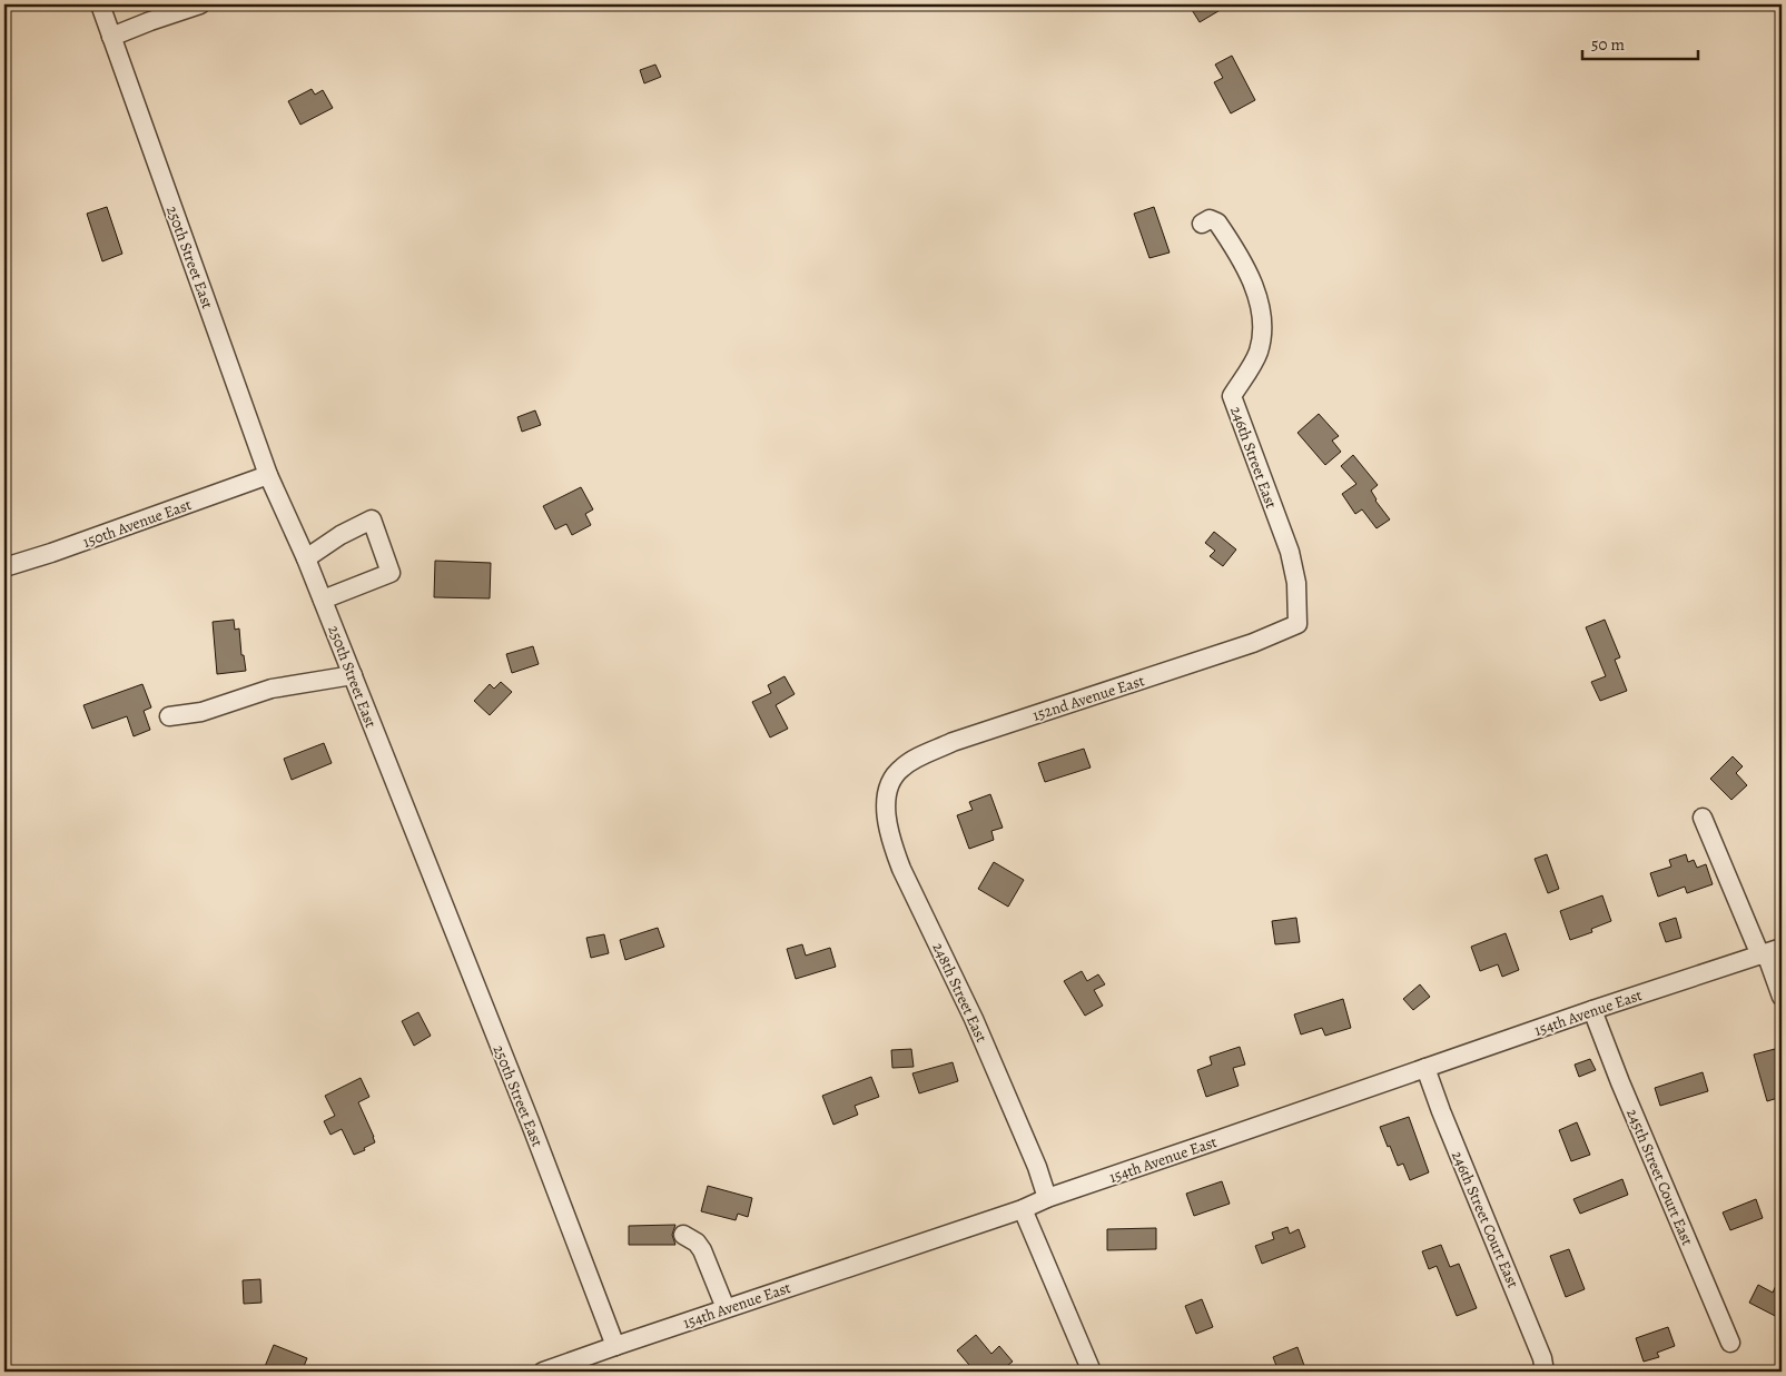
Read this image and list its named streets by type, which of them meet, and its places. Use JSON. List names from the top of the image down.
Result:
{
  "streets": {
    "street": [
      "250th Street East",
      "246th Street East",
      "150th Avenue East",
      "152nd Avenue East",
      "248th Street East",
      "154th Avenue East",
      "245th Street Court East",
      "246th Street Court East"
    ]
  },
  "crossings": [
    ["250th Street East", "150th Avenue East"],
    ["250th Street East", "154th Avenue East"],
    ["246th Street East", "152nd Avenue East"],
    ["152nd Avenue East", "248th Street East"],
    ["248th Street East", "154th Avenue East"],
    ["154th Avenue East", "245th Street Court East"],
    ["154th Avenue East", "246th Street Court East"]
  ],
  "scale_bar": "50 m"
}
